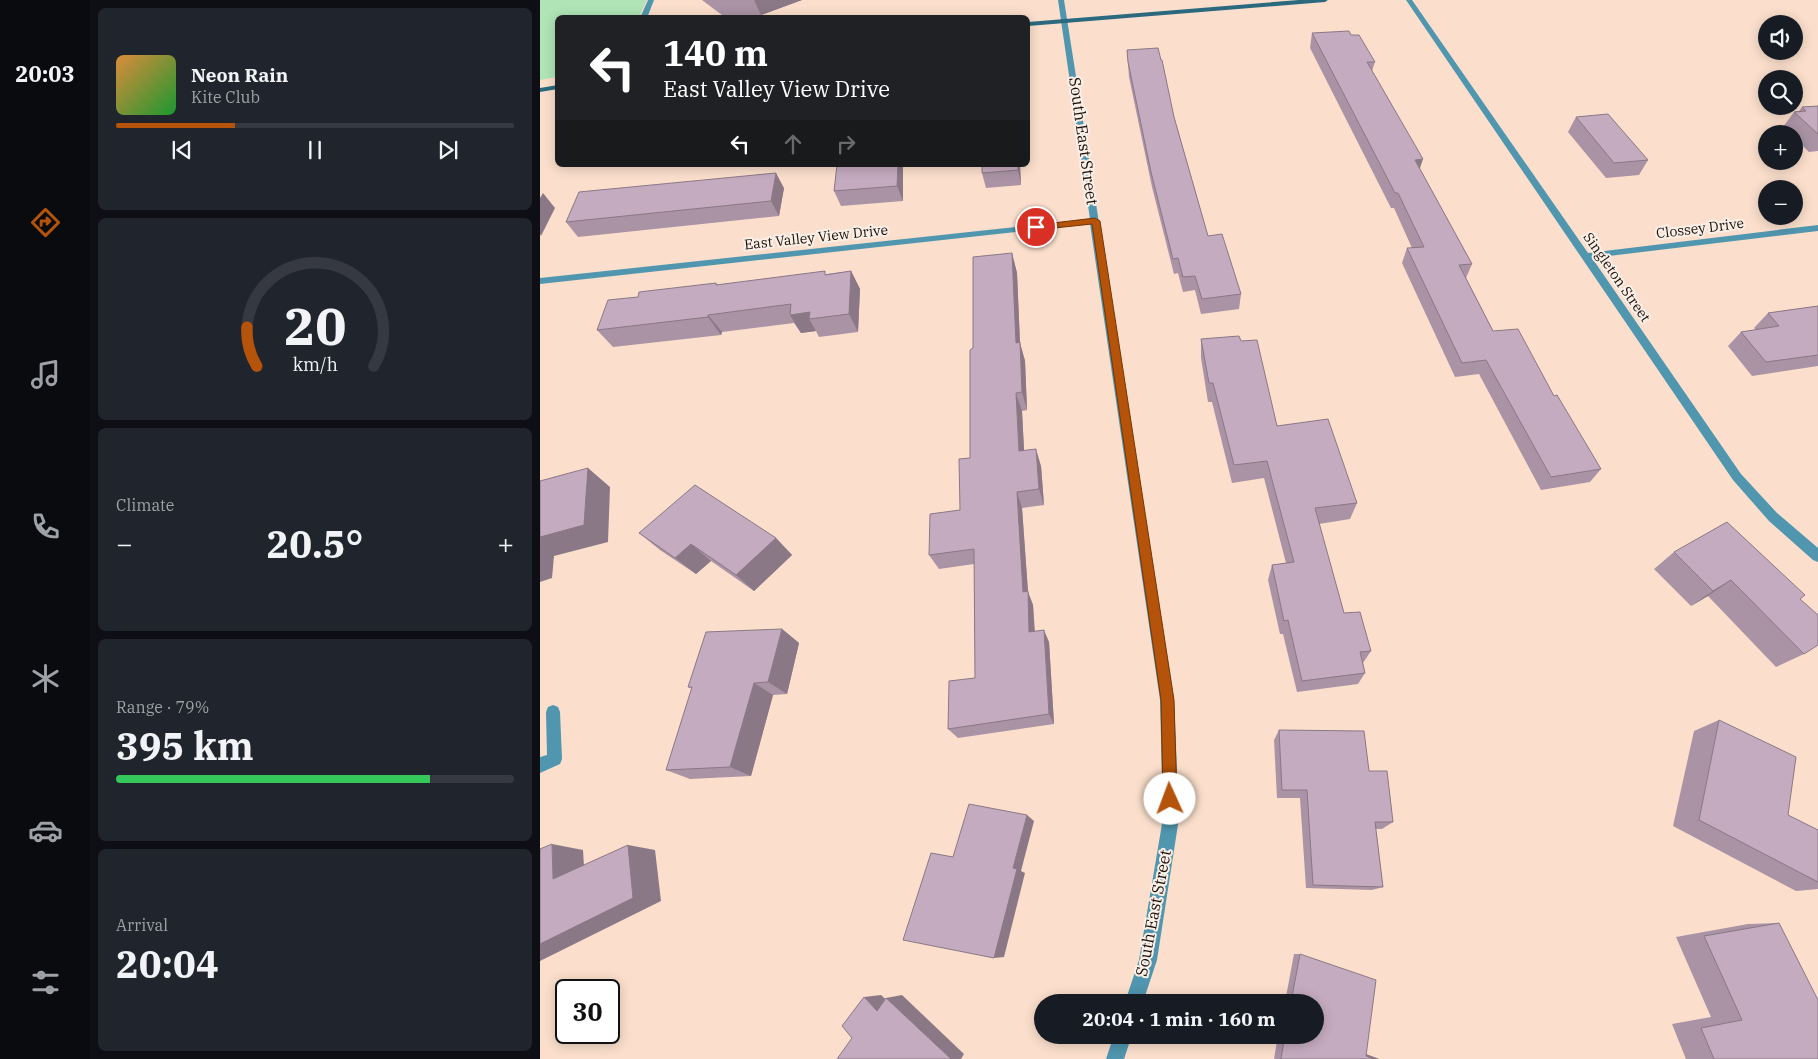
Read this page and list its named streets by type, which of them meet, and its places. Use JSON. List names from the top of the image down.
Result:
{
  "streets": {
    "street": [
      "South East Street",
      "Clossey Drive",
      "East Valley View Drive",
      "Singleton Street"
    ]
  },
  "crossings": [
    ["South East Street", "East Valley View Drive"],
    ["Clossey Drive", "Singleton Street"]
  ],
  "page": {
    "tabs": "20:03",
    "map_buttons": ["+", "−"],
    "turn": ["140 m", "East Valley View Drive"],
    "song": ["Neon Rain", "Kite Club"],
    "tile": [
      "Climate",
      ["Range · 79%", "395 km"],
      ["Arrival", "20:04"]
    ],
    "heat": ["−", "20.5°", "+"],
    "limit": "30",
    "trip": "20:04 · 1 min · 160 m",
    "gauge": ["20", "km/h"]
  }
}
